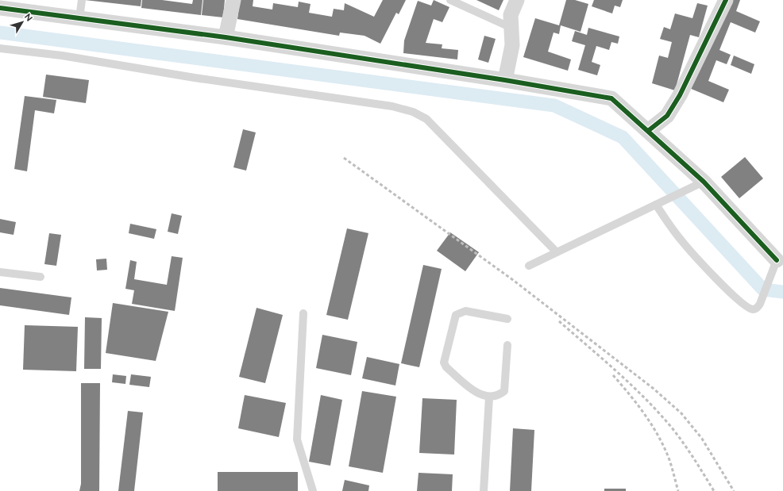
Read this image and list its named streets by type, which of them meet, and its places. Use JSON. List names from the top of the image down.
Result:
{
  "north": "top right"
}
